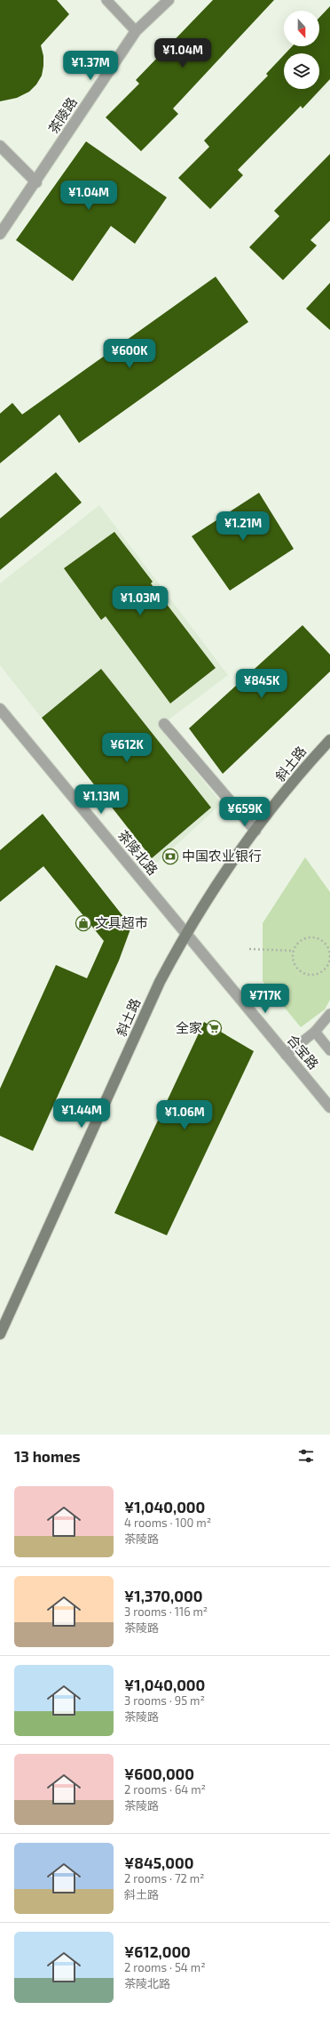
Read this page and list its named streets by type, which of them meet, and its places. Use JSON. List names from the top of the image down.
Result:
{
  "streets": {
    "main road": ["斜土路"],
    "street": ["茶陵路", "茶陵北路", "合宝路"]
  },
  "crossings": [
    ["斜土路", "茶陵北路"],
    ["斜土路", "合宝路"],
    ["茶陵北路", "合宝路"]
  ],
  "places": {
    "bank": ["中国农业银行"],
    "shop": ["文具超市"],
    "supermarket": ["全家"]
  },
  "north": "bottom",
  "page": {
    "price": [
      "¥1.04M",
      "¥1.37M",
      "¥1.04M",
      "¥600K",
      "¥1.21M",
      "¥1.03M",
      "¥845K",
      "¥612K",
      "¥1.13M",
      "¥659K",
      "¥717K",
      "¥1.44M",
      "¥1.06M"
    ],
    "heading": "13 homes",
    "list": [
      {
        "name": "¥1,040,000",
        "note": "4 rooms · 100 m² · 茶陵路"
      },
      {
        "name": "¥1,370,000",
        "note": "3 rooms · 116 m² · 茶陵路"
      },
      {
        "name": "¥1,040,000",
        "note": "3 rooms · 95 m² · 茶陵路"
      },
      {
        "name": "¥600,000",
        "note": "2 rooms · 64 m² · 茶陵路"
      },
      {
        "name": "¥845,000",
        "note": "2 rooms · 72 m² · 斜土路"
      },
      {
        "name": "¥612,000",
        "note": "2 rooms · 54 m² · 茶陵北路"
      }
    ]
  }
}
